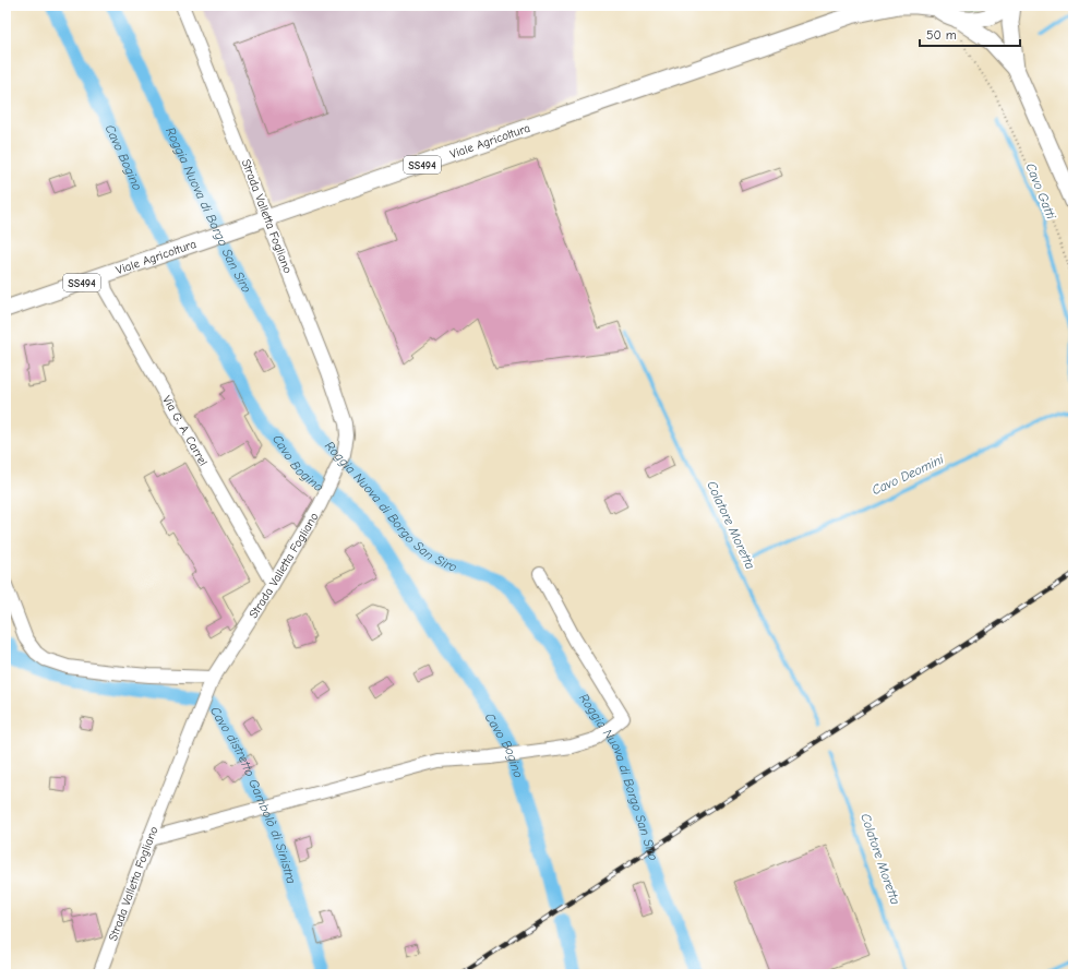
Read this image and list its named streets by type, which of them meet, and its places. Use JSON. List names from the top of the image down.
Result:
{
  "streets": {
    "main road": ["Viale Agricoltura", "SS494"],
    "street": ["Strada Valletta Fogliano", "Via G. A. Carrel"]
  },
  "crossings": [
    ["Viale Agricoltura", "Strada Valletta Fogliano"],
    ["Viale Agricoltura", "Via G. A. Carrel"],
    ["Strada Valletta Fogliano", "Via G. A. Carrel"]
  ],
  "water": [
    "Cavo Bogino",
    "Cavo Gatti",
    "Roggia Nuova di Borgo San Siro",
    "Cavo Deomini",
    "Colatore Moretta",
    "Cavo distretto Gambolò di Sinistra"
  ],
  "scale_bar": "50 m"
}
